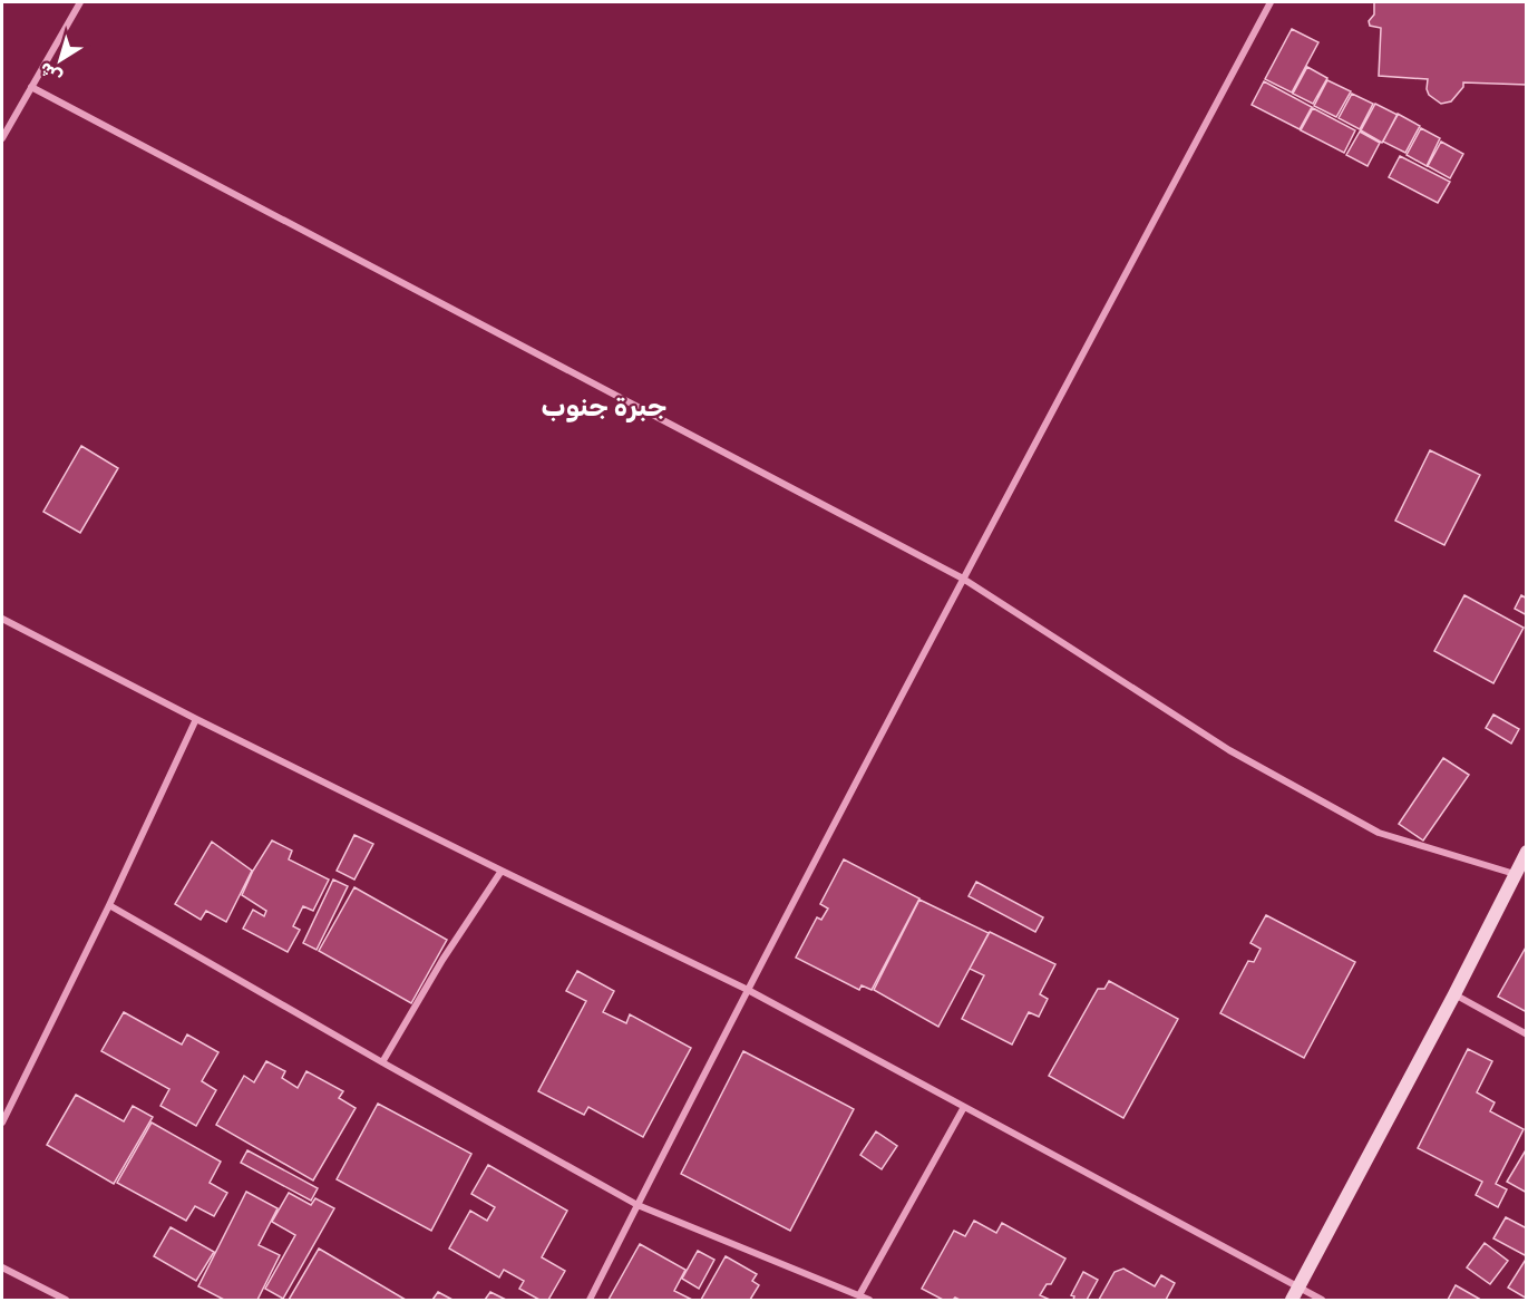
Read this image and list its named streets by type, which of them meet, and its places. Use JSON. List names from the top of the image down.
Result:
{
  "districts": ["جبرة جنوب"],
  "north": "bottom left"
}
